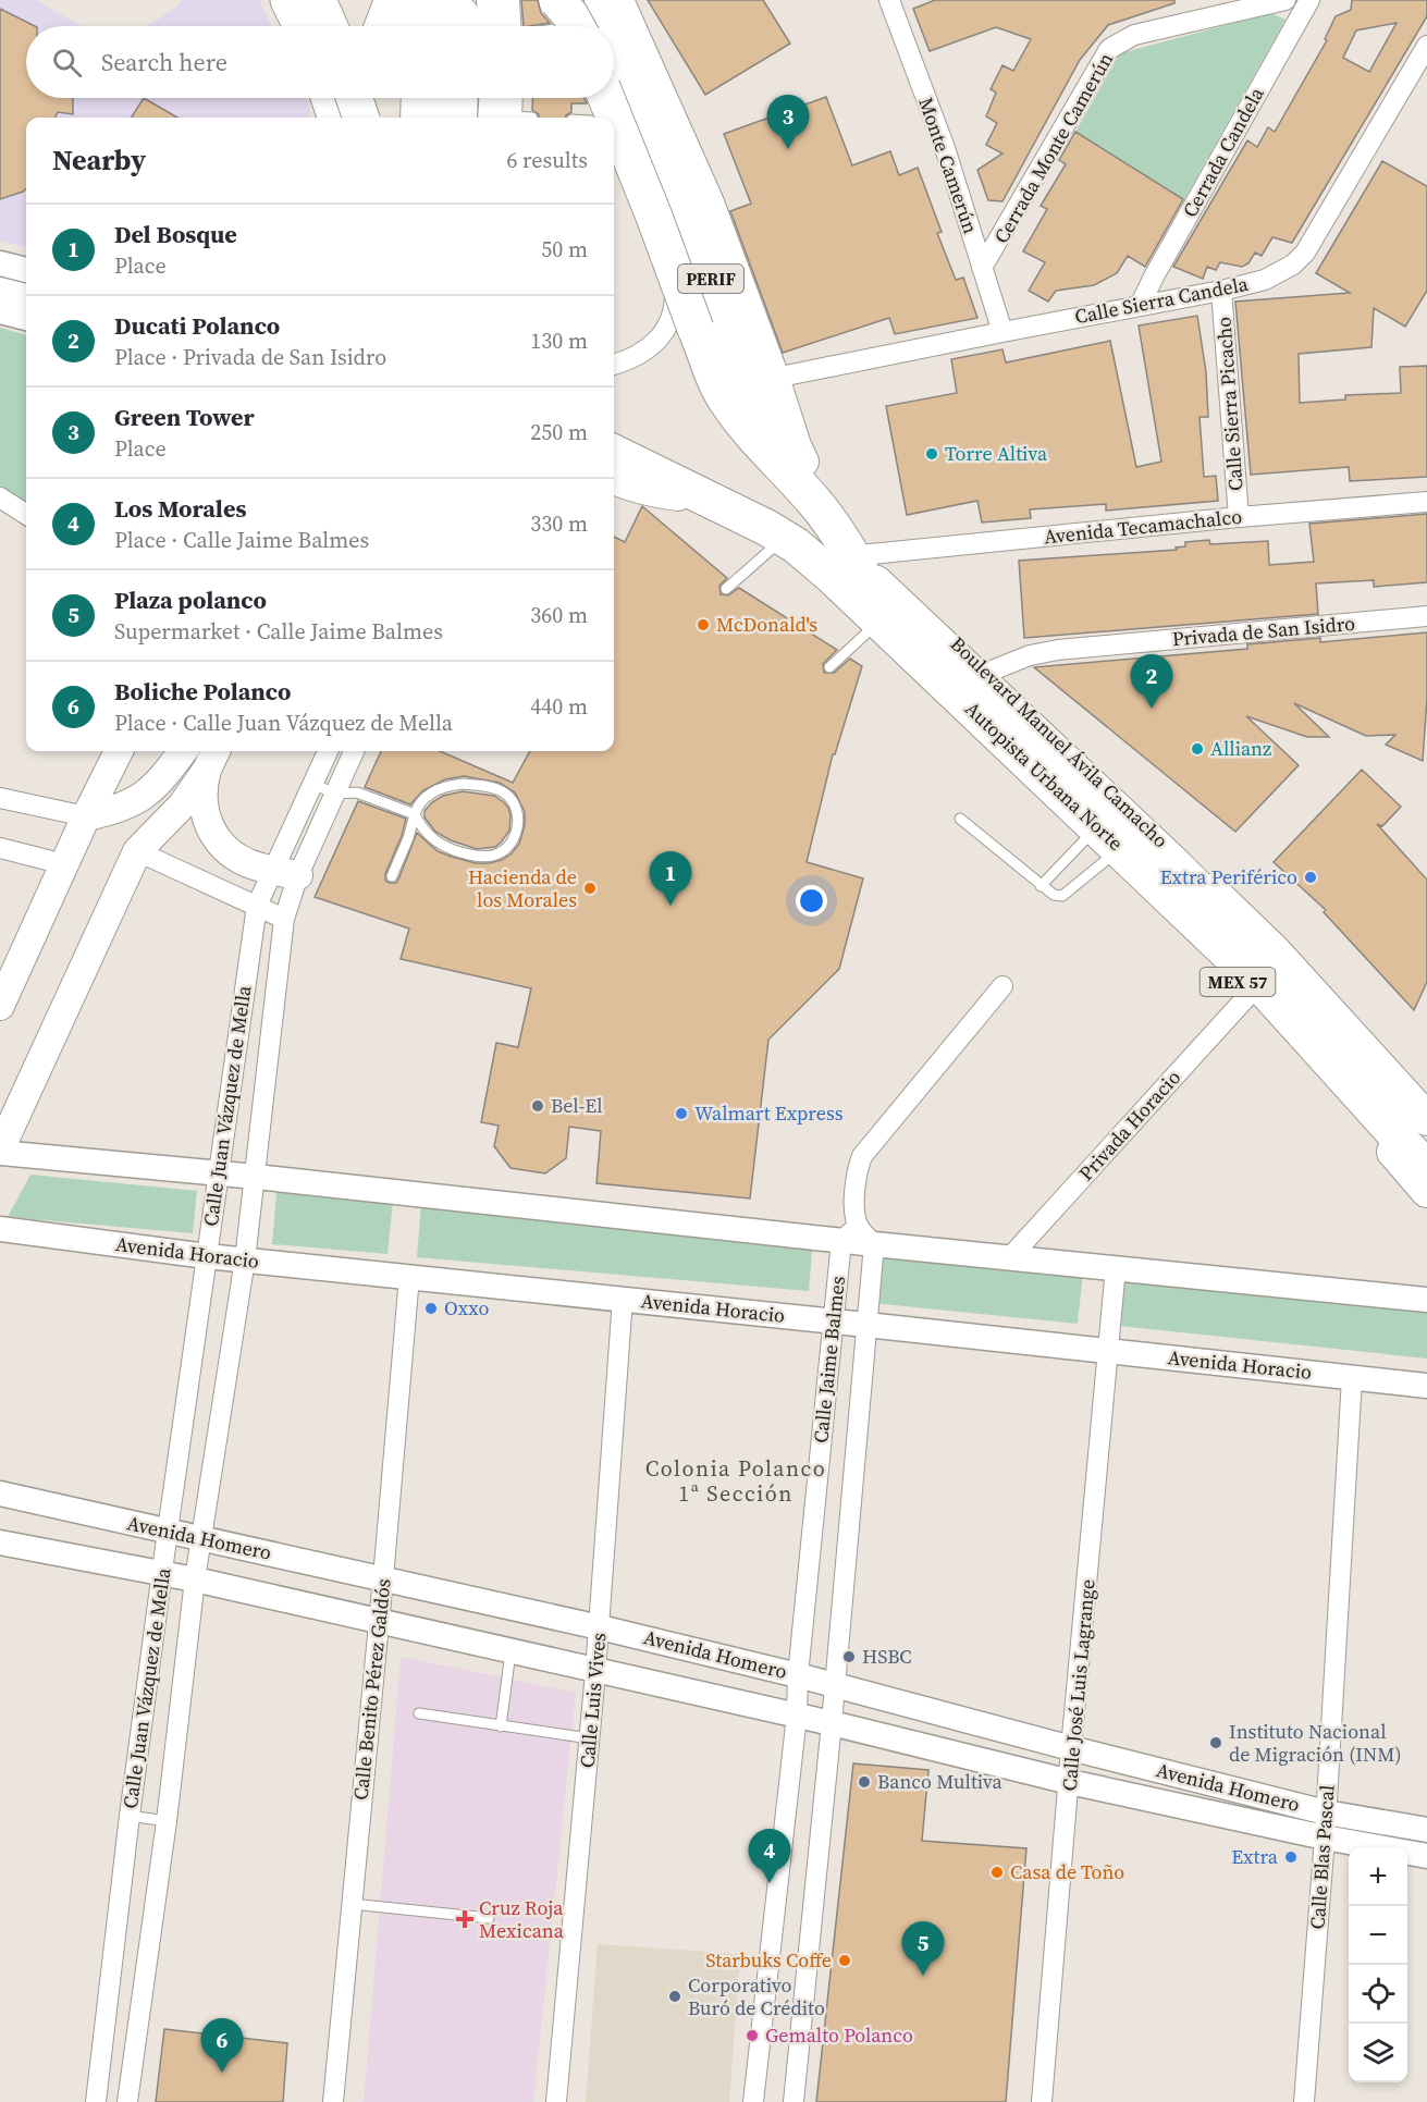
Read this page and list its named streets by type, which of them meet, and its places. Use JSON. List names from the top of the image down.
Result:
{
  "streets": {
    "highway": [
      "PERIF",
      "Boulevard Manuel Ávila Camacho",
      "Autopista Urbana Norte",
      "MEX 57"
    ],
    "street": [
      "Cerrada Monte Camerún",
      "Cerrada Candela",
      "Monte Camerún",
      "Calle Sierra Candela",
      "Calle Sierra Picacho",
      "Avenida Tecamachalco",
      "Privada de San Isidro",
      "Calle Juan Vázquez de Mella",
      "Privada Horacio",
      "Avenida Horacio",
      "Calle Jaime Balmes",
      "Avenida Homero",
      "Calle José Luis Lagrange",
      "Calle Benito Pérez Galdós",
      "Calle Luis Vives",
      "Calle Blas Pascal"
    ]
  },
  "crossings": [
    ["Cerrada Monte Camerún", "Monte Camerún"],
    ["Cerrada Candela", "Calle Sierra Candela"],
    ["Monte Camerún", "Calle Sierra Candela"],
    ["Calle Sierra Candela", "Calle Sierra Picacho"],
    ["Calle Sierra Candela", "Boulevard Manuel Ávila Camacho"],
    ["Calle Sierra Picacho", "Avenida Tecamachalco"],
    ["Avenida Tecamachalco", "Boulevard Manuel Ávila Camacho"],
    ["Avenida Tecamachalco", "Autopista Urbana Norte"],
    ["Privada de San Isidro", "Boulevard Manuel Ávila Camacho"],
    ["Boulevard Manuel Ávila Camacho", "Autopista Urbana Norte"],
    ["MEX 57", "Privada Horacio"],
    ["Calle Juan Vázquez de Mella", "Avenida Horacio"],
    ["Calle Juan Vázquez de Mella", "Avenida Homero"],
    ["Avenida Horacio", "Calle Jaime Balmes"],
    ["Avenida Horacio", "Calle José Luis Lagrange"],
    ["Avenida Horacio", "Calle Benito Pérez Galdós"],
    ["Avenida Horacio", "Calle Luis Vives"],
    ["Avenida Horacio", "Calle Blas Pascal"],
    ["Calle Jaime Balmes", "Avenida Homero"],
    ["Avenida Homero", "Calle José Luis Lagrange"],
    ["Avenida Homero", "Calle Benito Pérez Galdós"],
    ["Avenida Homero", "Calle Luis Vives"],
    ["Avenida Homero", "Calle Blas Pascal"]
  ],
  "districts": ["Colonia Polanco 1ª Sección"],
  "places": {
    "other": [
      "Torre Altiva",
      "McDonald's",
      "Allianz",
      "Extra Periférico",
      "Hacienda de los Morales",
      "Bel-El",
      "Walmart Express",
      "Oxxo",
      "HSBC",
      "Instituto Nacional de Migración (INM)",
      "Banco Multiva",
      "Extra",
      "Casa de Toño",
      "Starbuks Coffe",
      "Corporativo Buró de Crédito",
      "Gemalto Polanco"
    ],
    "health": ["Cruz Roja Mexicana"]
  },
  "page": {
    "search": "Search here",
    "pins": [
      "3",
      "2",
      "1",
      "4",
      "5",
      "6"
    ],
    "heading": ["Nearby", "6 results"],
    "list": [
      {
        "mark": "1",
        "name": "Del Bosque",
        "note": "Place",
        "value": "50 m"
      },
      {
        "mark": "2",
        "name": "Ducati Polanco",
        "note": "Place · Privada de San Isidro",
        "value": "130 m"
      },
      {
        "mark": "3",
        "name": "Green Tower",
        "note": "Place",
        "value": "250 m"
      },
      {
        "mark": "4",
        "name": "Los Morales",
        "note": "Place · Calle Jaime Balmes",
        "value": "330 m"
      },
      {
        "mark": "5",
        "name": "Plaza polanco",
        "note": "Supermarket · Calle Jaime Balmes",
        "value": "360 m"
      },
      {
        "mark": "6",
        "name": "Boliche Polanco",
        "note": "Place · Calle Juan Vázquez de Mella",
        "value": "440 m"
      }
    ],
    "map_buttons": ["+", "−"]
  }
}
